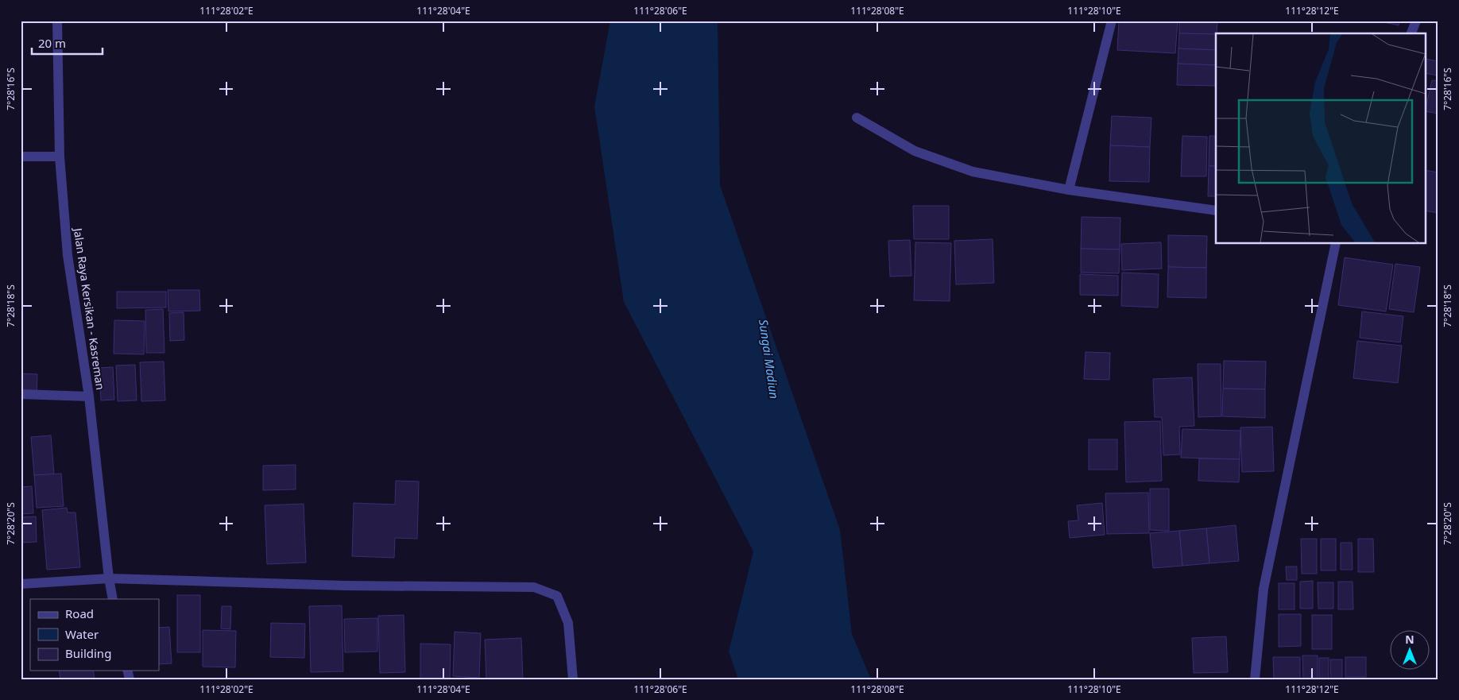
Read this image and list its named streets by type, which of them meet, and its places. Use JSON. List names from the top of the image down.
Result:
{
  "streets": {
    "street": ["Jalan Raya Kersikan - Kasreman"]
  },
  "water": ["Sungai Madiun"],
  "legend": ["Road", "Water", "Building"],
  "scale_bar": "20 m",
  "north": "top",
  "coordinates": [
    "111°28'02\"E",
    "111°28'04\"E",
    "111°28'06\"E",
    "111°28'08\"E",
    "111°28'10\"E",
    "111°28'12\"E",
    "7°28'16\"S",
    "7°28'18\"S",
    "7°28'20\"S"
  ]
}
